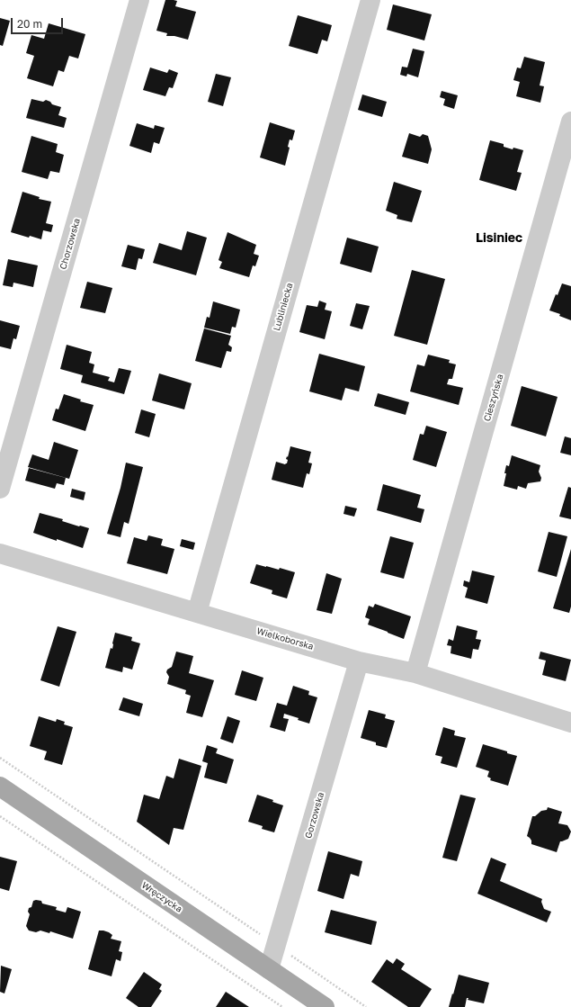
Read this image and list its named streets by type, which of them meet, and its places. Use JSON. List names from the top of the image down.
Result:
{
  "streets": {
    "main road": ["Wręczycka"],
    "street": [
      "Chorzowska",
      "Lubliniecka",
      "Cieszyńska",
      "Wielkoborska",
      "Gorzowska"
    ]
  },
  "crossings": [
    ["Lubliniecka", "Wielkoborska"],
    ["Cieszyńska", "Wielkoborska"],
    ["Wielkoborska", "Gorzowska"],
    ["Gorzowska", "Wręczycka"]
  ],
  "districts": ["Lisiniec"],
  "scale_bar": "20 m"
}
